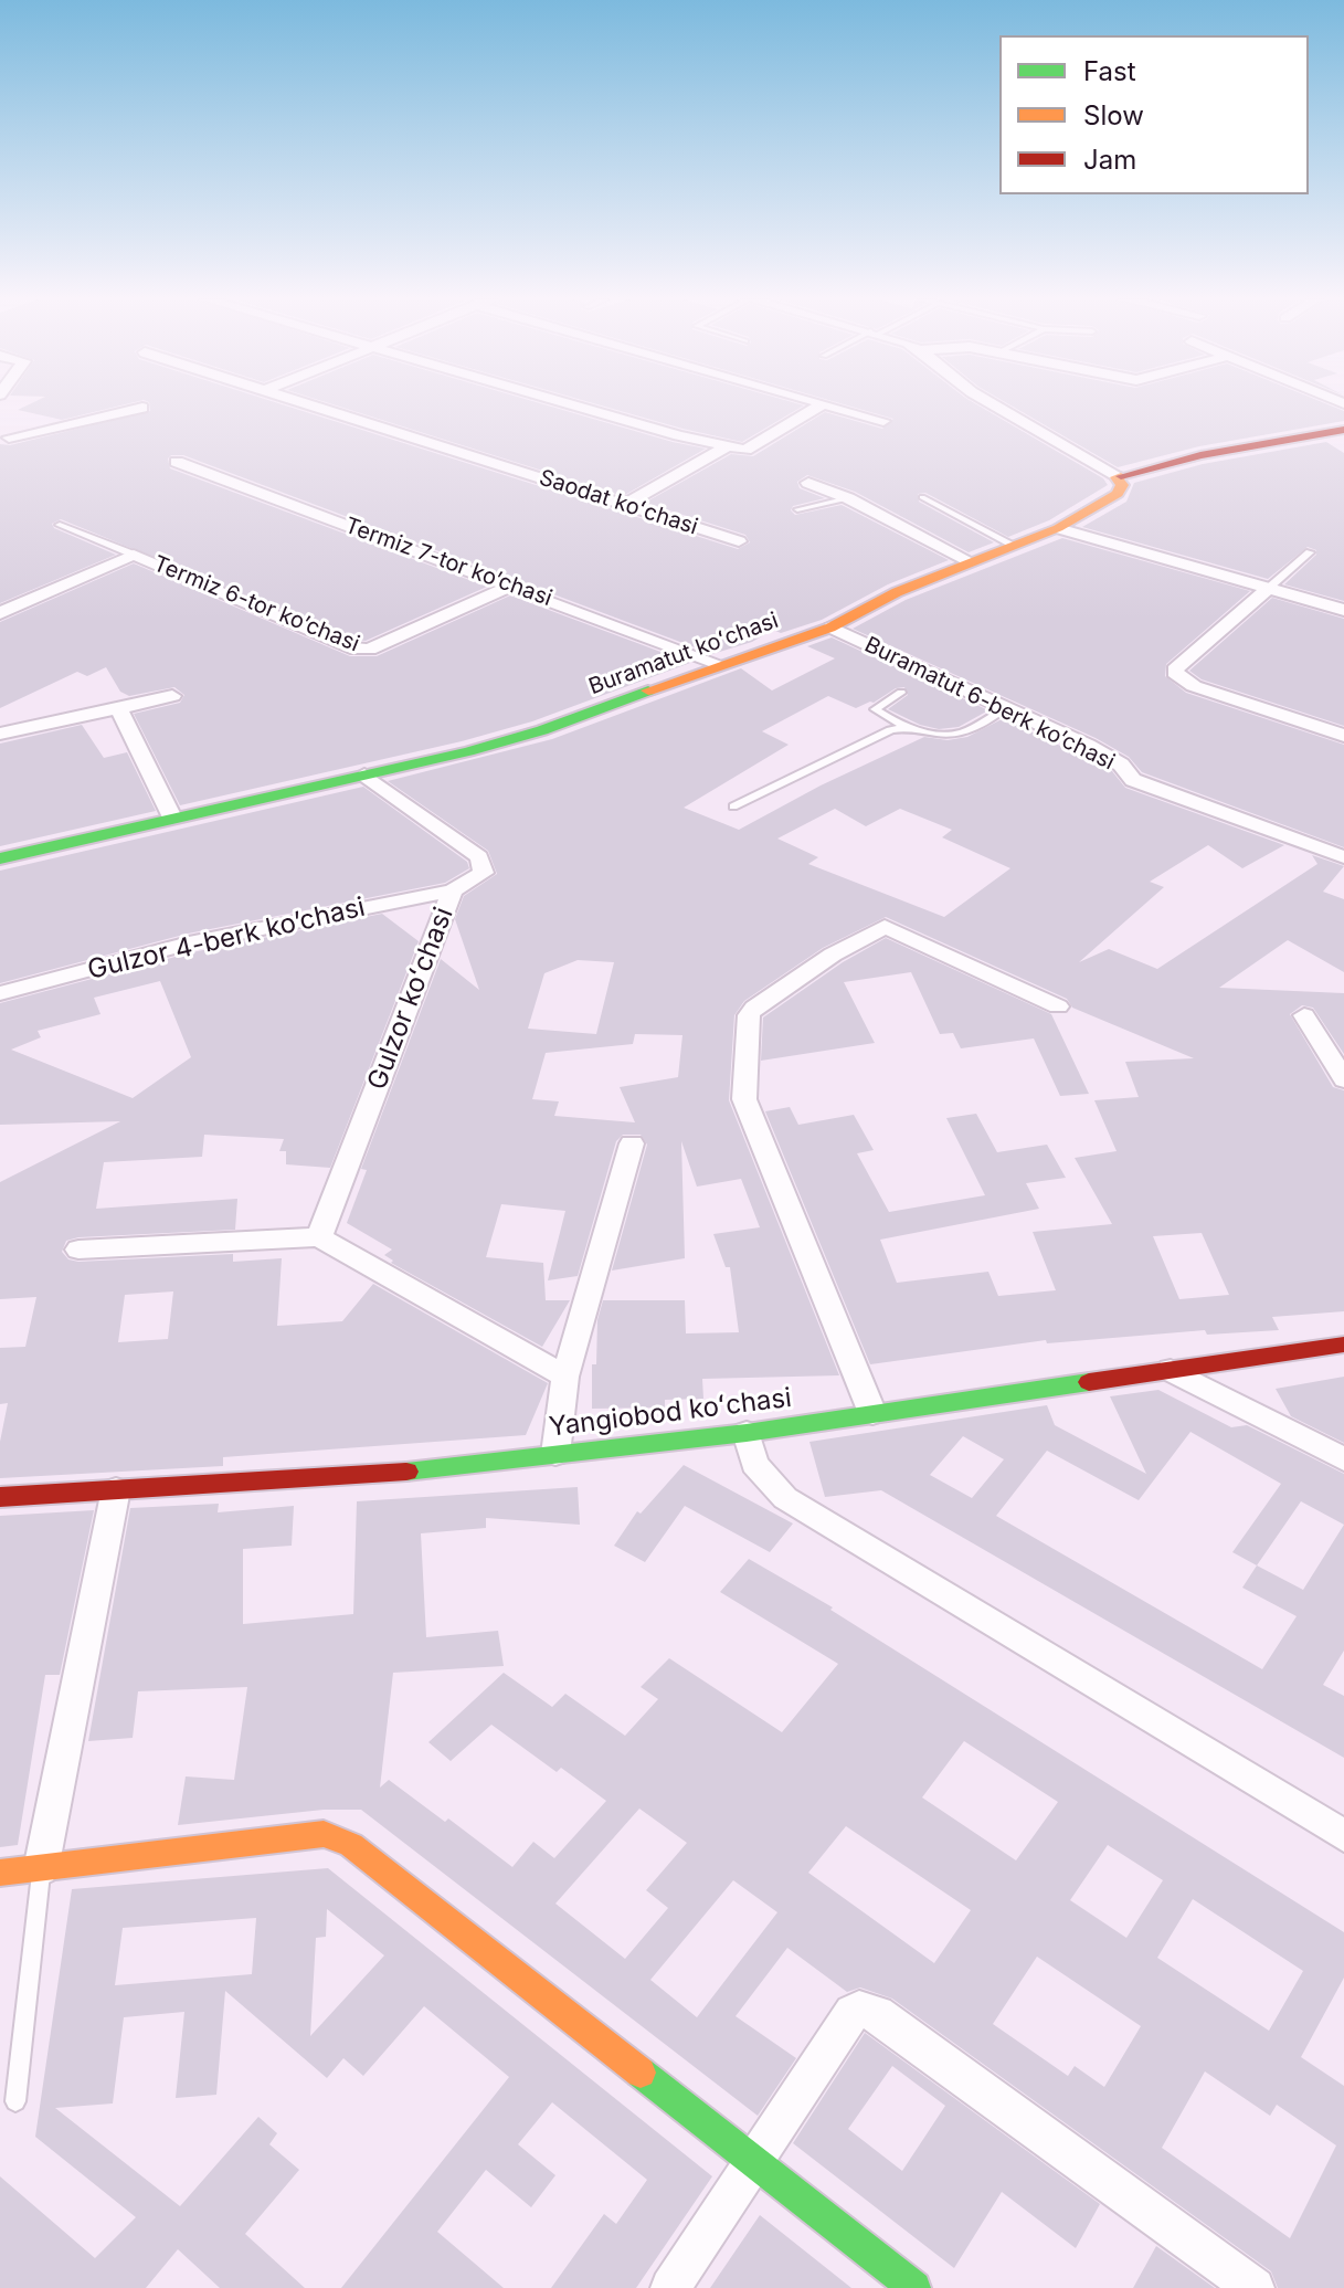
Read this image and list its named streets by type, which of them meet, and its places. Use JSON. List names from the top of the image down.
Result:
{
  "streets": {
    "street": [
      "Saodat koʻchasi",
      "Termiz 7-tor koʼchasi",
      "Termiz 6-tor koʼchasi",
      "Buramatut koʻchasi",
      "Buramatut 6-berk koʼchasi",
      "Gulzor 4-berk koʼchasi",
      "Gulzor koʻchasi",
      "Yangiobod koʻchasi"
    ]
  },
  "crossings": [
    ["Termiz 7-tor koʼchasi", "Termiz 6-tor koʼchasi"],
    ["Termiz 7-tor koʼchasi", "Buramatut koʻchasi"],
    ["Buramatut koʻchasi", "Buramatut 6-berk koʼchasi"],
    ["Buramatut koʻchasi", "Gulzor koʻchasi"],
    ["Gulzor 4-berk koʼchasi", "Gulzor koʻchasi"]
  ],
  "legend": ["Fast", "Slow", "Jam"]
}
